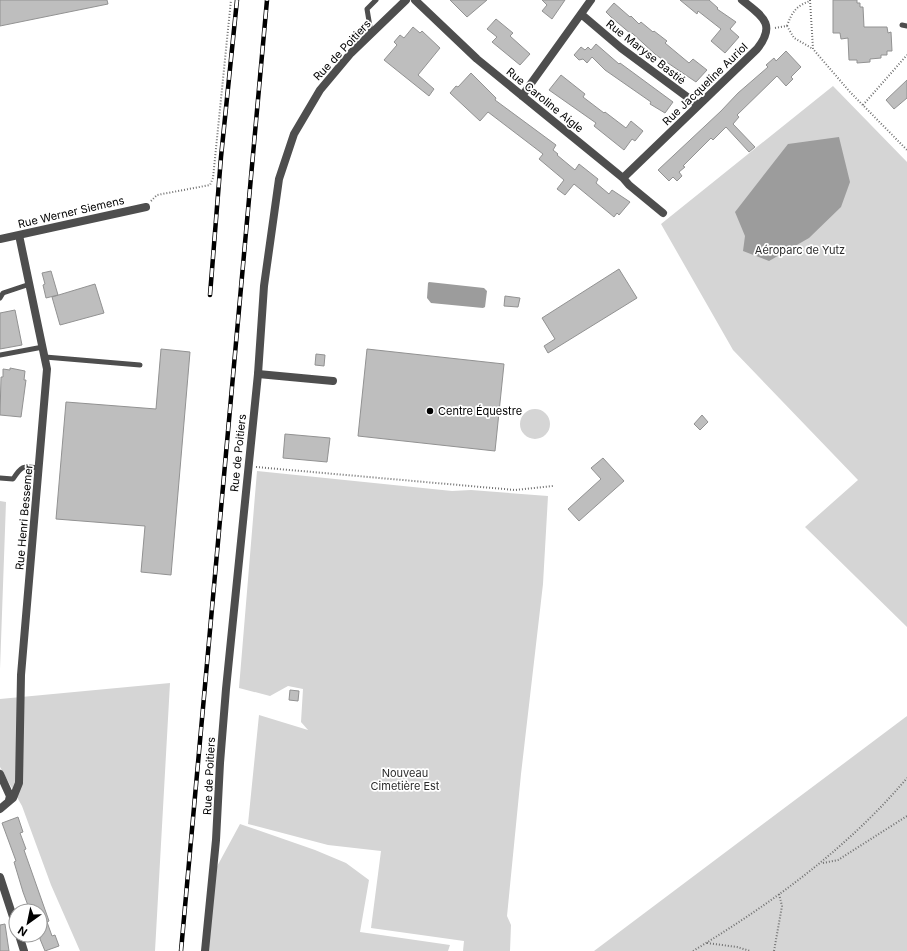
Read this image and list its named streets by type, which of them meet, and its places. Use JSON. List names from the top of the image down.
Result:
{
  "streets": {
    "street": [
      "Rue de Poitiers",
      "Rue Maryse Bastié",
      "Rue Jacqueline Auriol",
      "Rue Caroline Aigle",
      "Rue Werner Siemens",
      "Rue Henri Bessemer"
    ]
  },
  "crossings": [
    ["Rue Maryse Bastié", "Rue Jacqueline Auriol"],
    ["Rue Jacqueline Auriol", "Rue Caroline Aigle"],
    ["Rue Werner Siemens", "Rue Henri Bessemer"]
  ],
  "parks": ["Aéroparc de Yutz", "Nouveau Cimetière Est"],
  "places": ["Centre Équestre"],
  "north": "bottom left"
}
